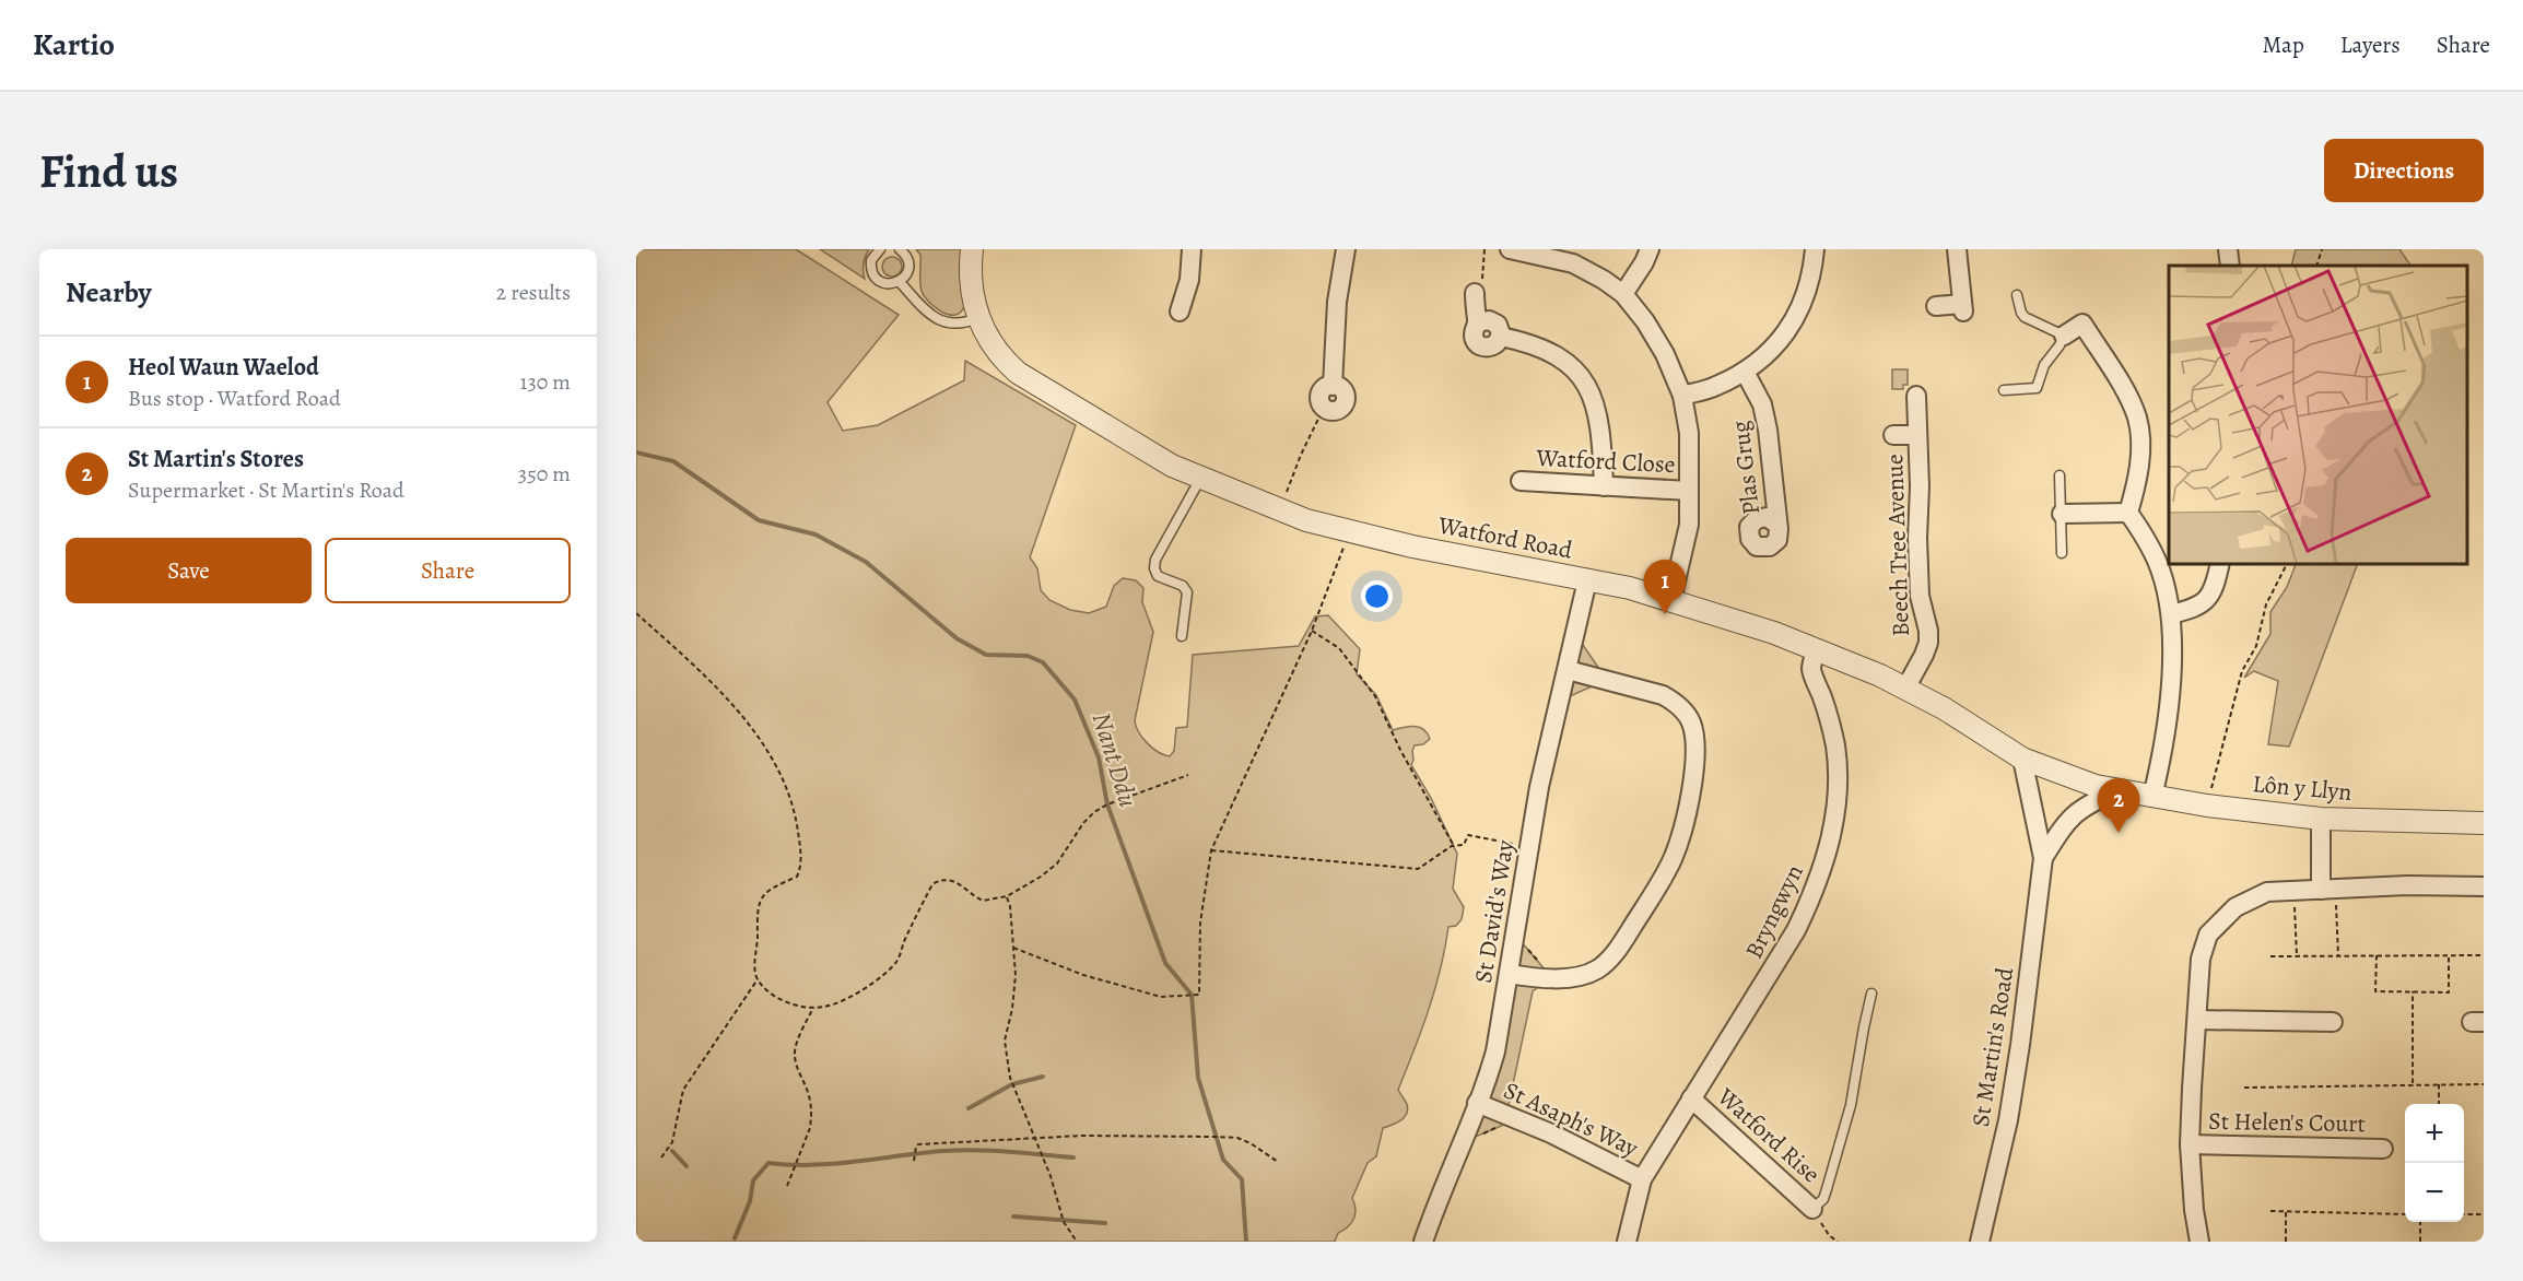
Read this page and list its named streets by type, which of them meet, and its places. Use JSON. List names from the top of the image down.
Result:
{
  "streets": {
    "street": [
      "Watford Close",
      "Plas Grug",
      "Watford Road",
      "Beech Tree Avenue",
      "Lôn y Llyn",
      "St David's Way",
      "Bryngwyn",
      "St Martin's Road",
      "St Asaph's Way",
      "St Helen's Court",
      "Watford Rise"
    ]
  },
  "crossings": [
    ["Watford Road", "Beech Tree Avenue"],
    ["Watford Road", "Lôn y Llyn"],
    ["Watford Road", "St David's Way"],
    ["Watford Road", "Bryngwyn"],
    ["Watford Road", "St Martin's Road"],
    ["Lôn y Llyn", "St Martin's Road"],
    ["St David's Way", "St Asaph's Way"],
    ["Bryngwyn", "St Asaph's Way"],
    ["Bryngwyn", "Watford Rise"]
  ],
  "water": ["Nant Ddu"],
  "page": {
    "header": "Kartio",
    "nav": ["Map", "Layers", "Share"],
    "buttons": [
      "Directions",
      ["Save", "Share"]
    ],
    "title": "Find us",
    "heading": ["Nearby", "2 results"],
    "list": [
      {
        "mark": "1",
        "name": "Heol Waun Waelod",
        "note": "Bus stop · Watford Road",
        "value": "130 m"
      },
      {
        "mark": "2",
        "name": "St Martin's Stores",
        "note": "Supermarket · St Martin's Road",
        "value": "350 m"
      }
    ],
    "pins": ["1", "2"],
    "map_buttons": ["+", "−"]
  }
}
